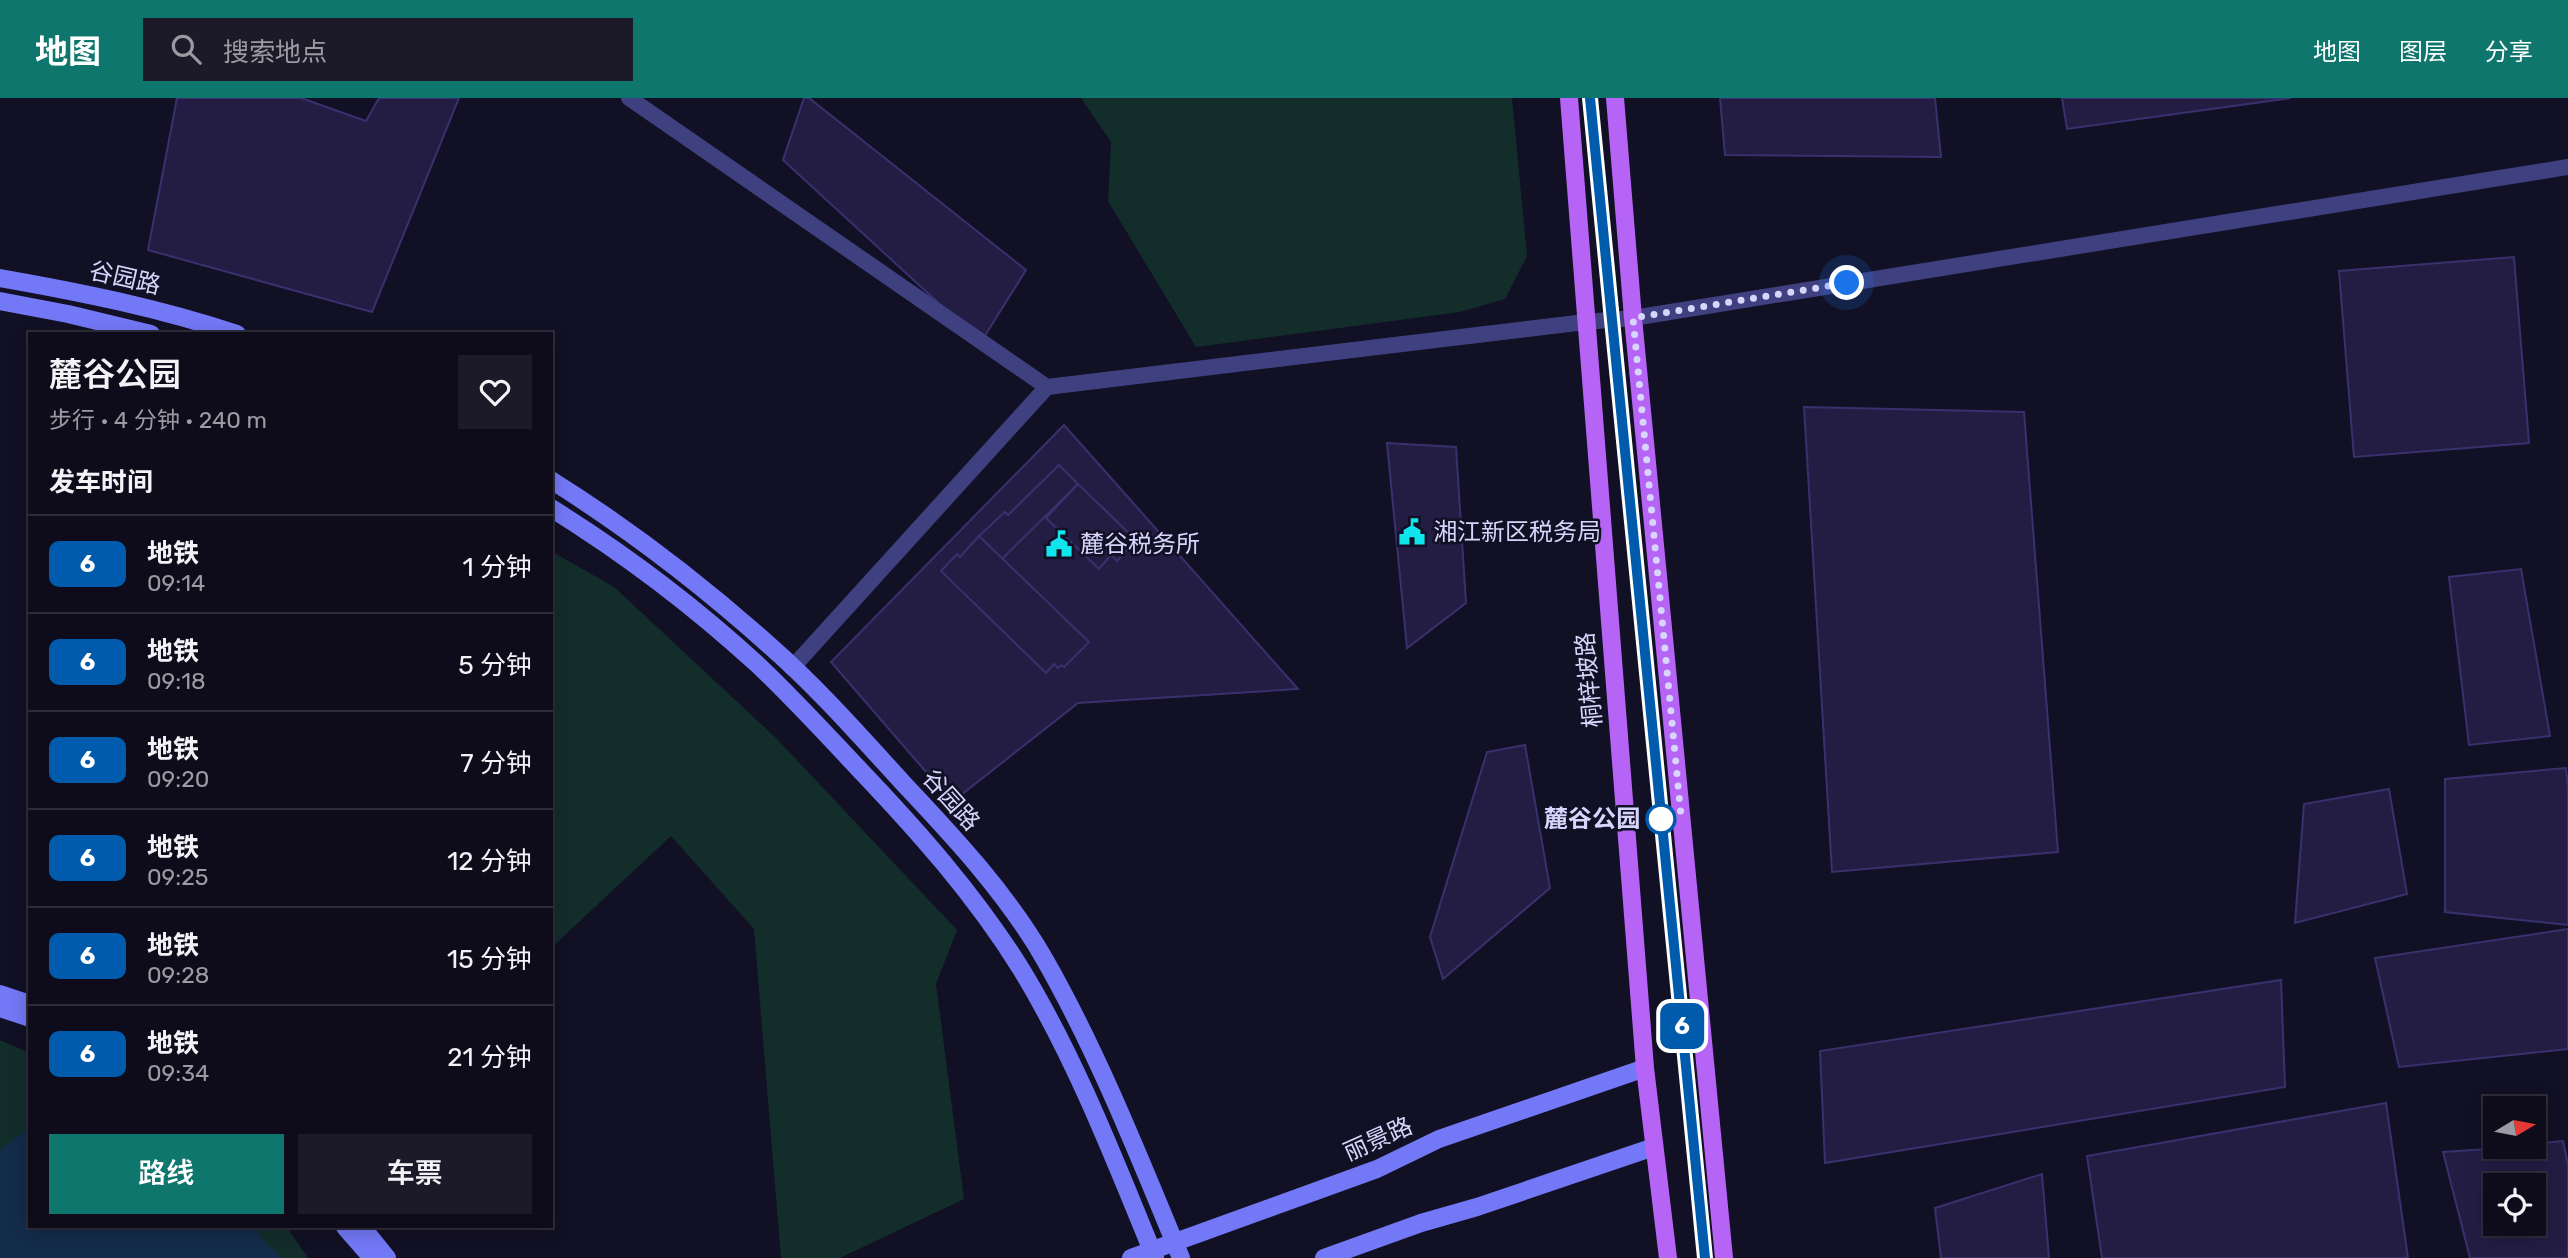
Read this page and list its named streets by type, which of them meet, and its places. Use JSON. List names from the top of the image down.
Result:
{
  "streets": {
    "main road": ["谷园路", "桐梓坡路", "丽景路"]
  },
  "crossings": [
    ["谷园路", "丽景路"],
    ["桐梓坡路", "丽景路"]
  ],
  "places": {
    "public building": ["湘江新区税务局", "麓谷税务所"],
    "other": ["麓谷公园"]
  },
  "lines": ["metro line 6"],
  "north": "right",
  "page": {
    "header": "地图",
    "search": "搜索地点",
    "nav": ["地图", "图层", "分享"],
    "on_map": "6",
    "heading": [
      ["麓谷公园", "步行 · 4 分钟 · 240 m"],
      "发车时间"
    ],
    "list": [
      {
        "mark": "6",
        "name": "地铁",
        "note": "09:14",
        "value": "1 分钟"
      },
      {
        "mark": "6",
        "name": "地铁",
        "note": "09:18",
        "value": "5 分钟"
      },
      {
        "mark": "6",
        "name": "地铁",
        "note": "09:20",
        "value": "7 分钟"
      },
      {
        "mark": "6",
        "name": "地铁",
        "note": "09:25",
        "value": "12 分钟"
      },
      {
        "mark": "6",
        "name": "地铁",
        "note": "09:28",
        "value": "15 分钟"
      },
      {
        "mark": "6",
        "name": "地铁",
        "note": "09:34",
        "value": "21 分钟"
      }
    ],
    "buttons": ["路线", "车票"]
  }
}
